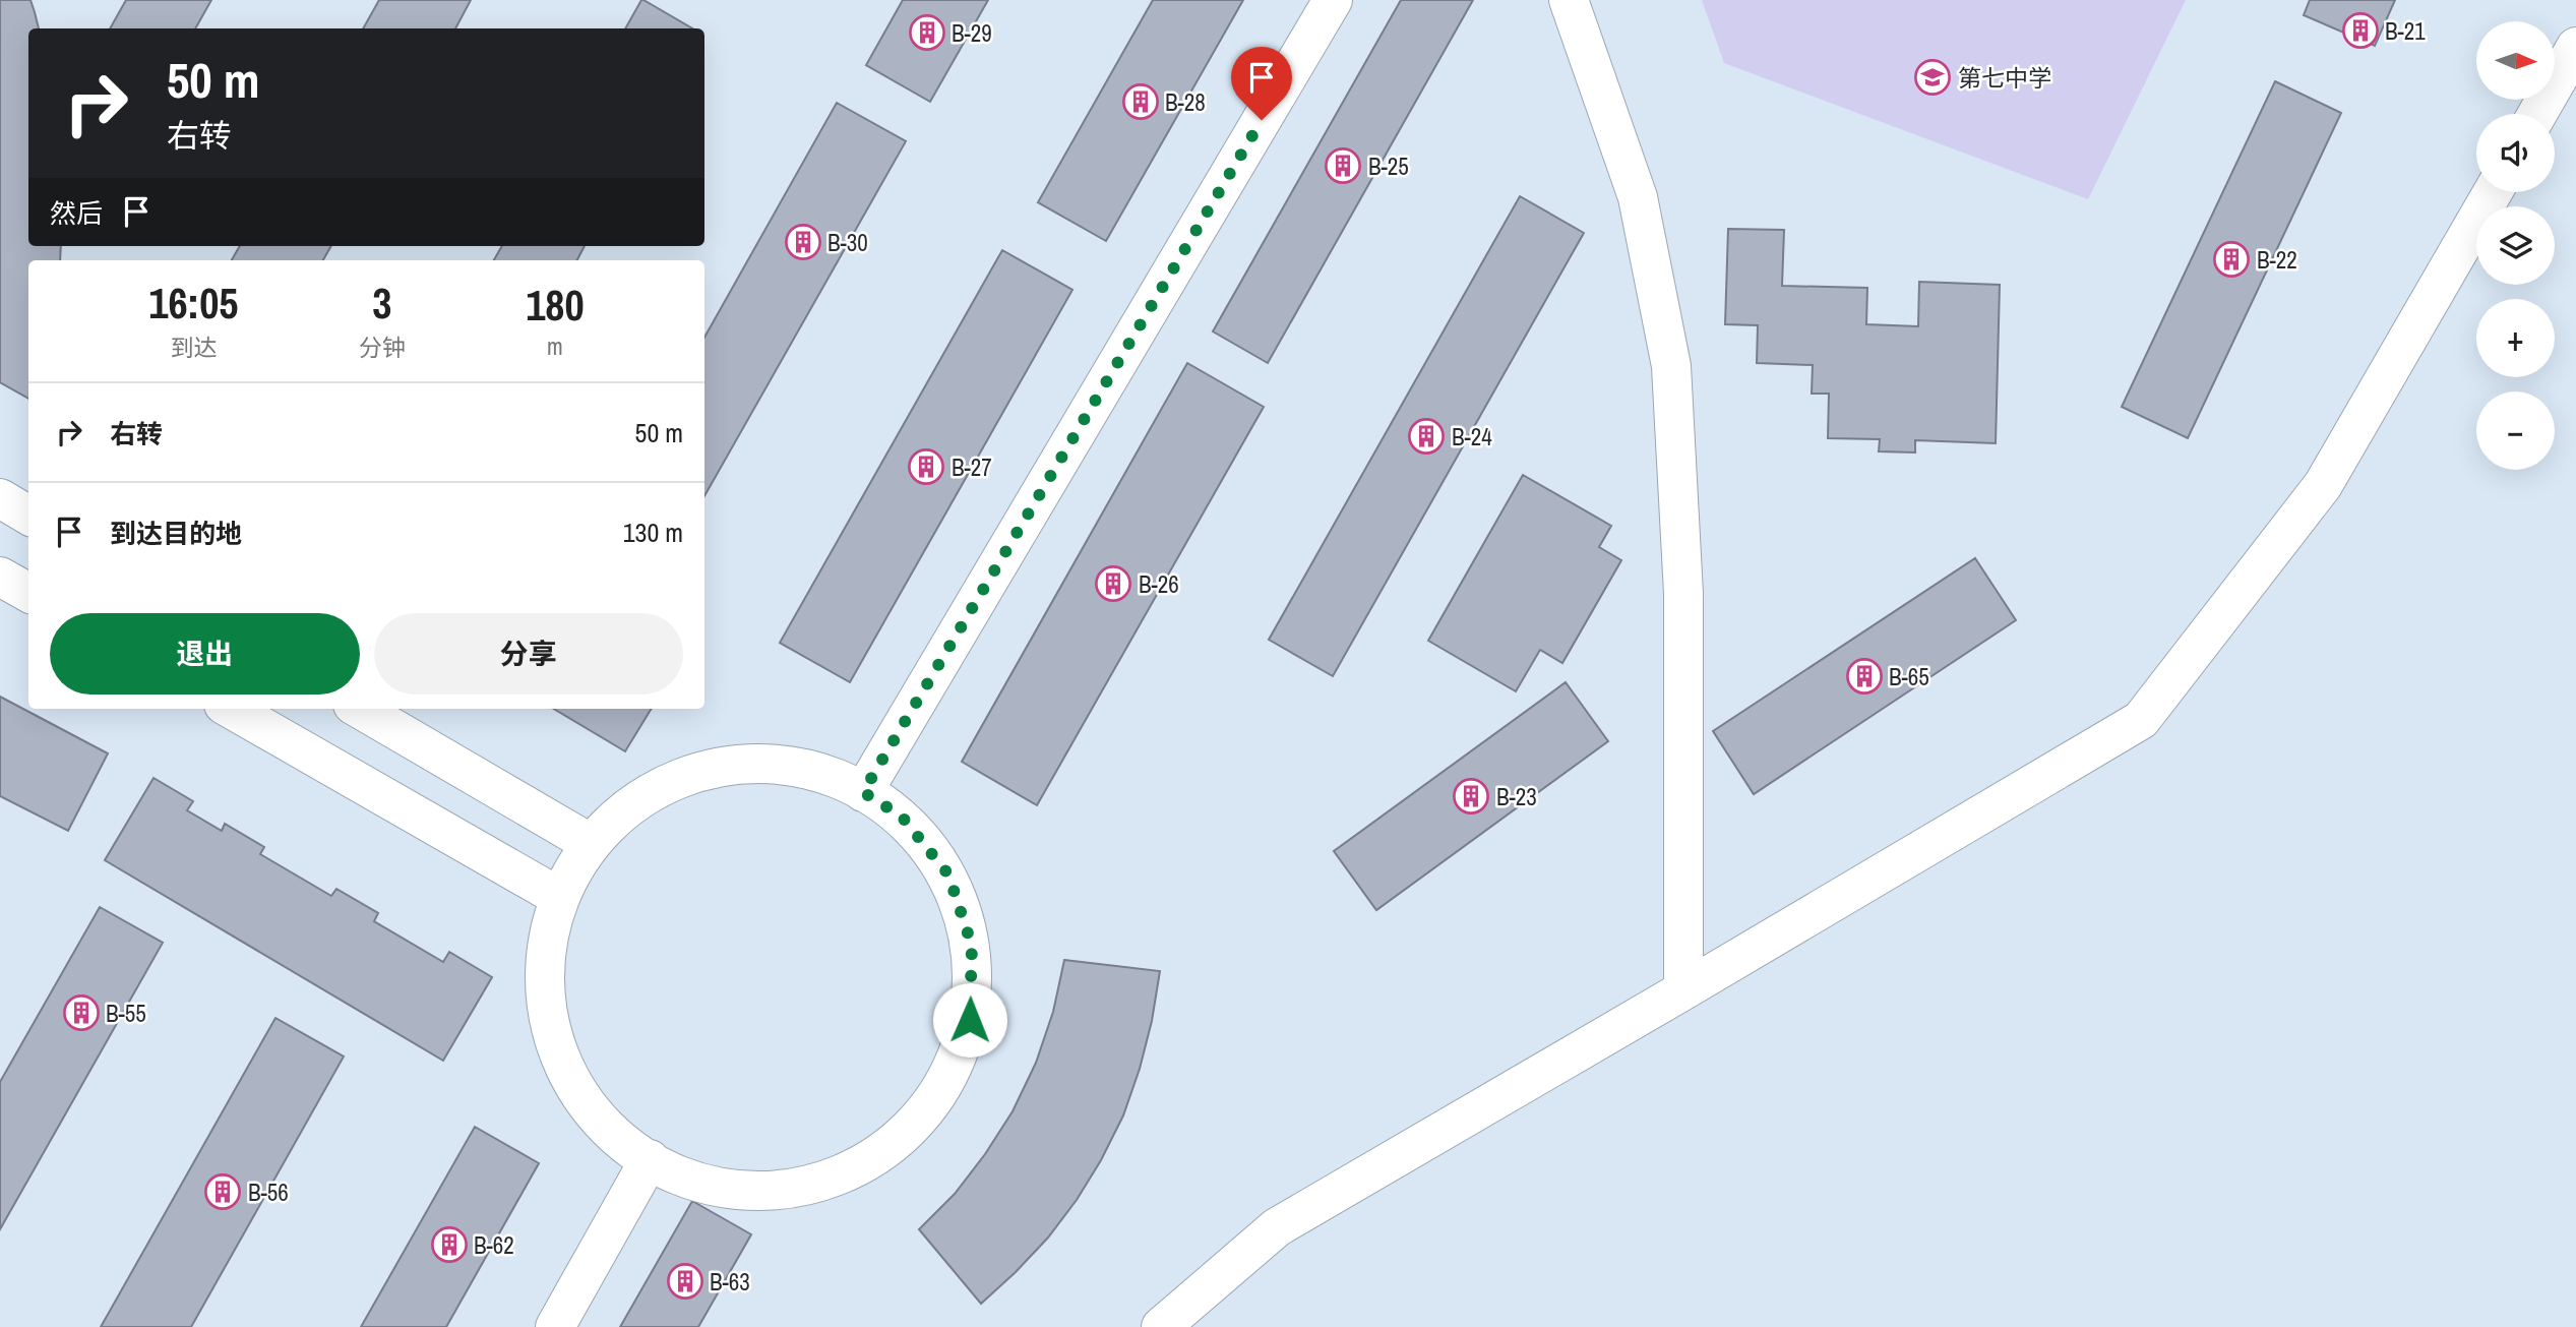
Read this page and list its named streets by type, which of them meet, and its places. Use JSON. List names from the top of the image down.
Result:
{
  "places": {
    "building": [
      "B-21",
      "B-29",
      "B-28",
      "B-25",
      "B-30",
      "B-22",
      "B-24",
      "B-27",
      "B-26",
      "B-65",
      "B-23",
      "B-55",
      "B-56",
      "B-62",
      "B-63"
    ],
    "school or university": ["第七中学"]
  },
  "north": "right",
  "page": {
    "map_buttons": ["+", "−"],
    "turn": ["50 m", "右转"],
    "then": "然后",
    "eta": [
      "16:05",
      "到达",
      "3",
      "分钟",
      "180",
      "m"
    ],
    "list": [
      {
        "name": "右转",
        "value": "50 m"
      },
      {
        "name": "到达目的地",
        "value": "130 m"
      }
    ],
    "buttons": ["退出", "分享"]
  }
}
